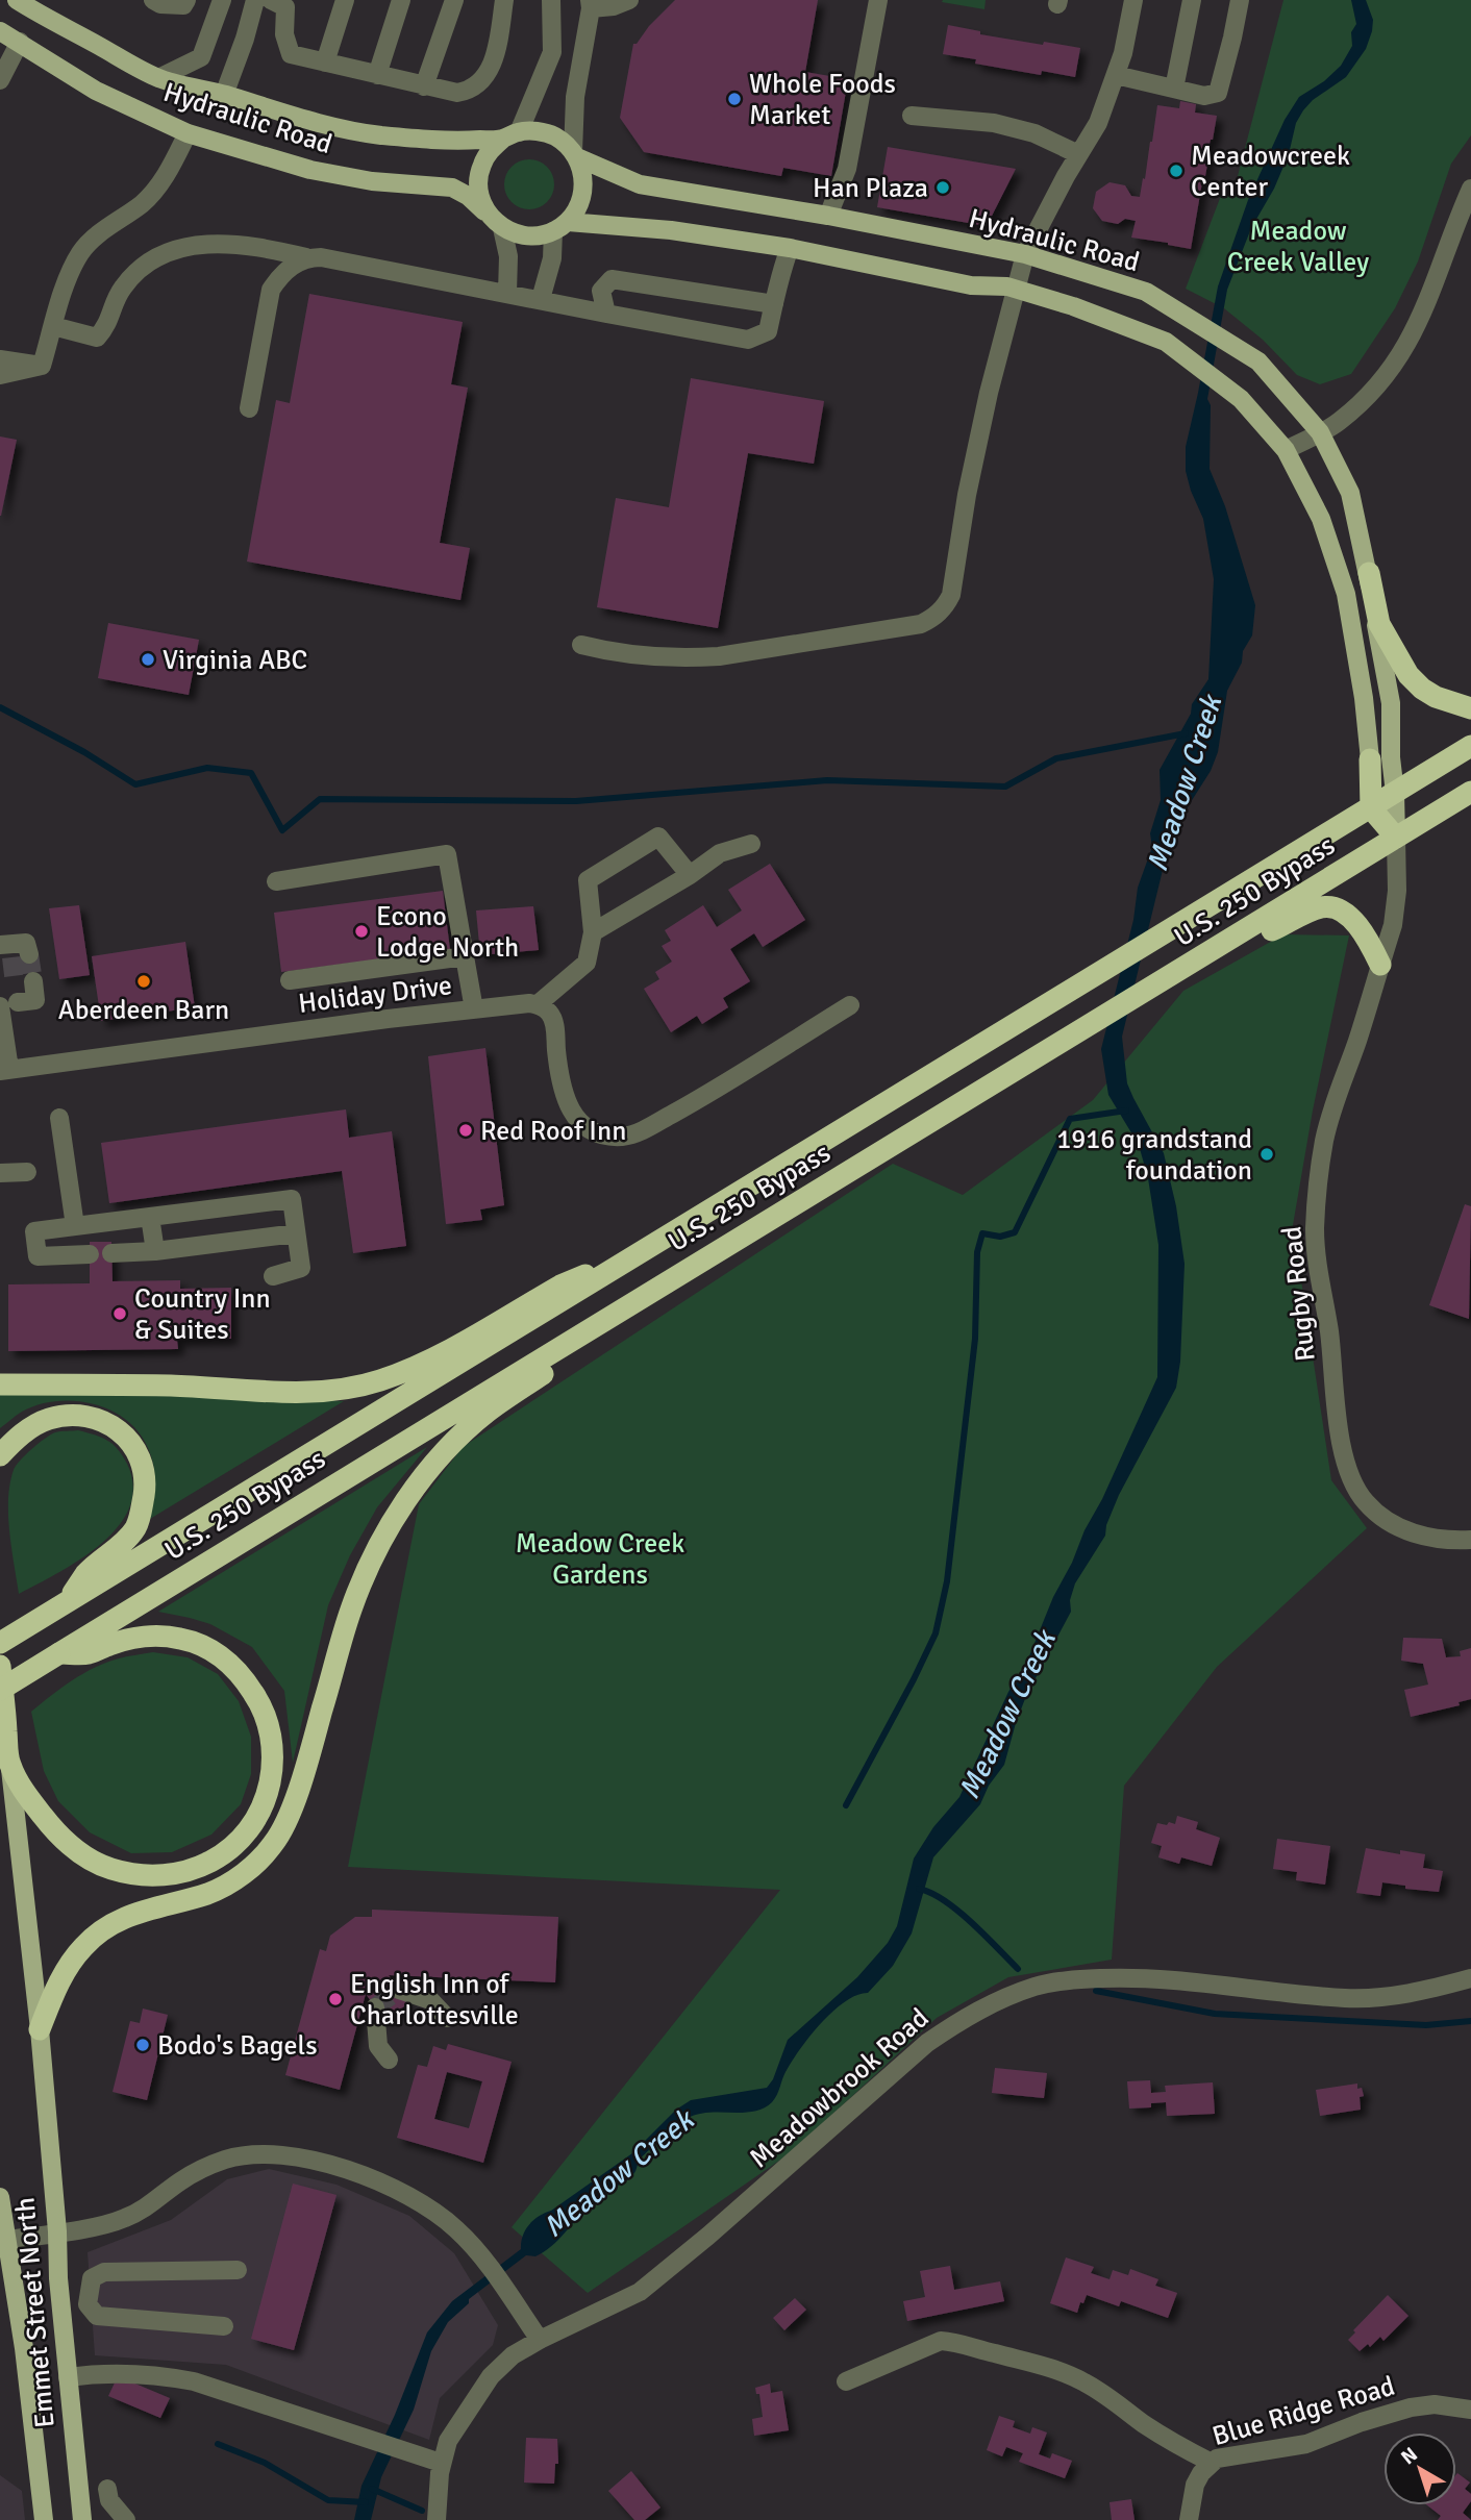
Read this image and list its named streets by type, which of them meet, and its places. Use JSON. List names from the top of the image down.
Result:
{
  "streets": {
    "highway": ["U.S. 250 Bypass", "Emmet Street North"],
    "main road": ["Hydraulic Road"],
    "street": [
      "Holiday Drive",
      "Rugby Road",
      "Meadowbrook Road",
      "Blue Ridge Road"
    ]
  },
  "crossings": [
    ["Hydraulic Road", "U.S. 250 Bypass"],
    ["Hydraulic Road", "Rugby Road"],
    ["U.S. 250 Bypass", "Rugby Road"]
  ],
  "water": ["Meadow Creek"],
  "parks": ["Meadow Creek Valley", "Meadow Creek Gardens"],
  "places": [
    "Whole Foods Market",
    "Meadowcreek Center",
    "Han Plaza",
    "Virginia ABC",
    "Econo Lodge North",
    "Aberdeen Barn",
    "Red Roof Inn",
    "1916 grandstand foundation",
    "Country Inn & Suites",
    "English Inn of Charlottesville",
    "Bodo's Bagels"
  ],
  "north": "top left"
}
